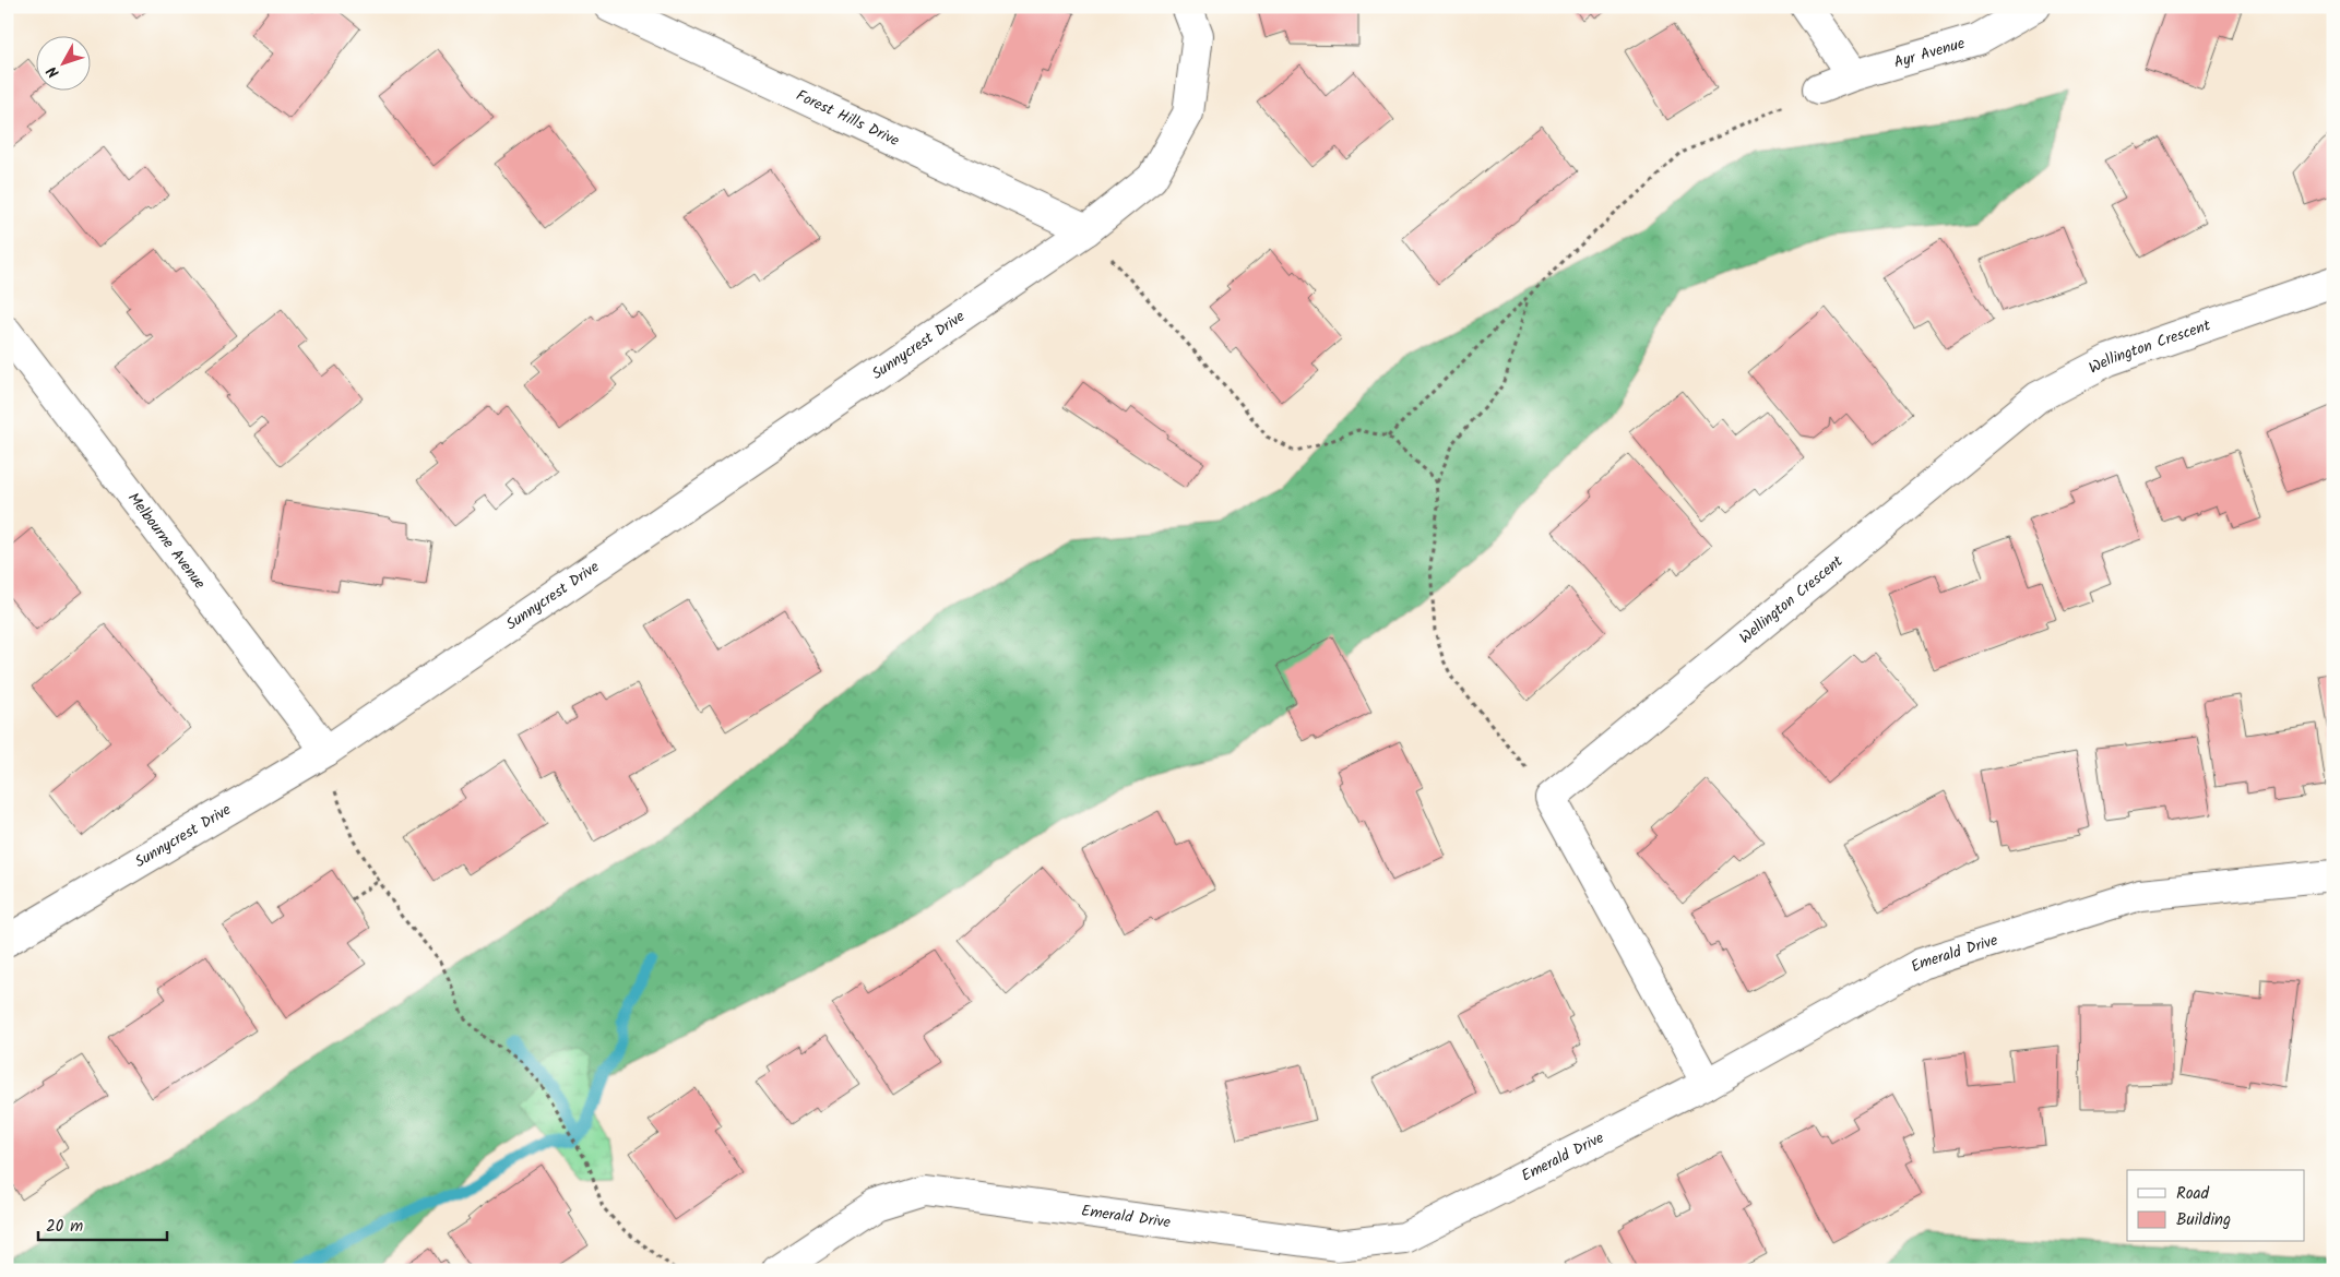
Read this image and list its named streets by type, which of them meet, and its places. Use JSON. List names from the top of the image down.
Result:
{
  "streets": {
    "street": [
      "Ayr Avenue",
      "Forest Hills Drive",
      "Sunnycrest Drive",
      "Wellington Crescent",
      "Melbourne Avenue",
      "Emerald Drive"
    ]
  },
  "crossings": [
    ["Forest Hills Drive", "Sunnycrest Drive"],
    ["Sunnycrest Drive", "Melbourne Avenue"]
  ],
  "legend": ["Road", "Building"],
  "scale_bar": "20 m",
  "north": "bottom left"
}
